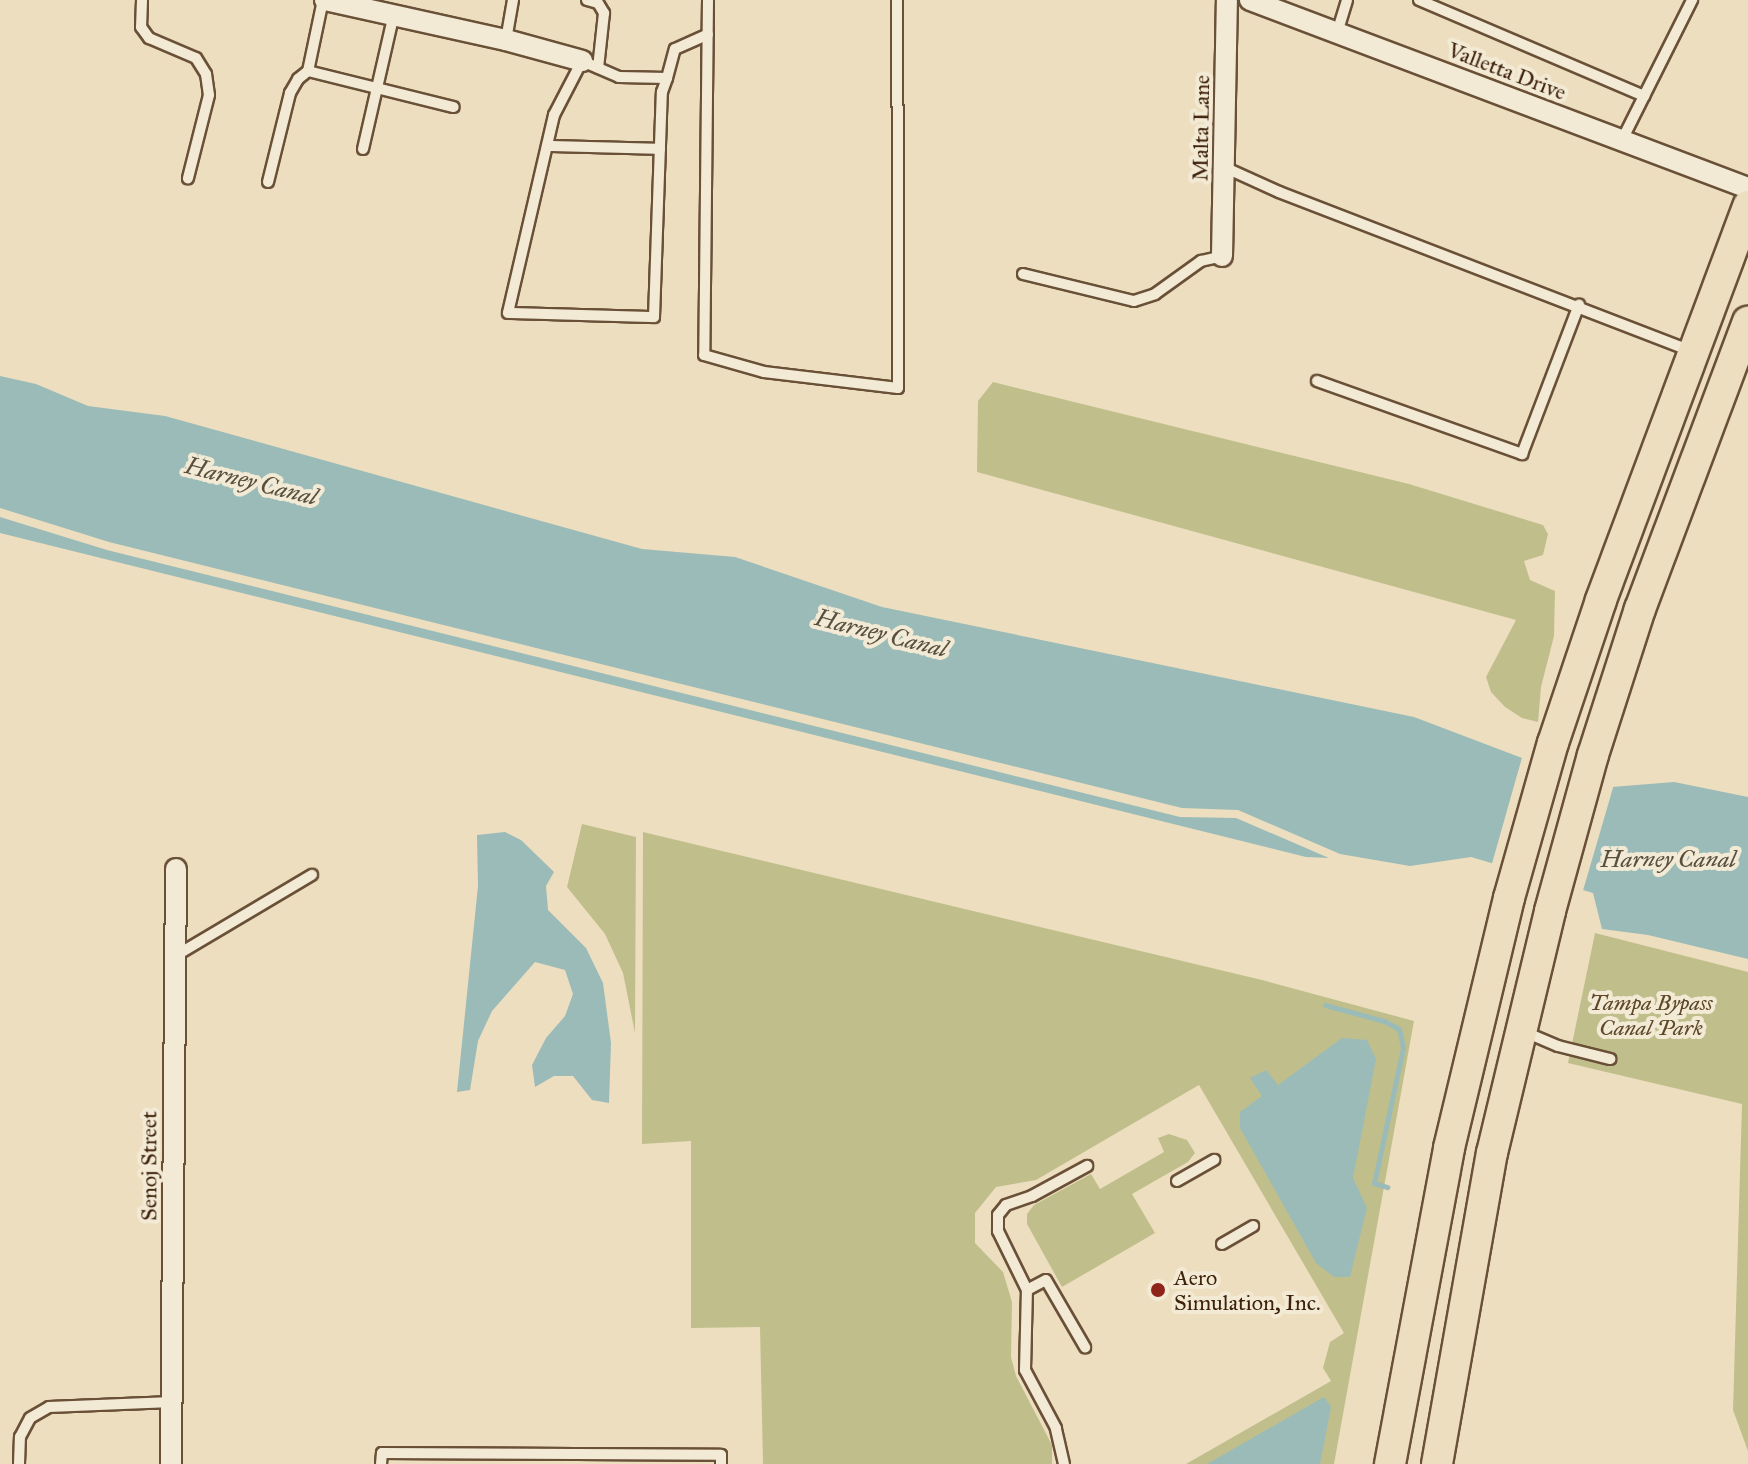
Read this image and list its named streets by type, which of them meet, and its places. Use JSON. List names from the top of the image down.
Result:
{
  "streets": {
    "street": ["Valletta Drive", "Malta Lane", "Senoj Street"]
  },
  "water": ["Harney Canal"],
  "parks": ["Tampa Bypass Canal Park"],
  "places": ["Aero Simulation, Inc."]
}
